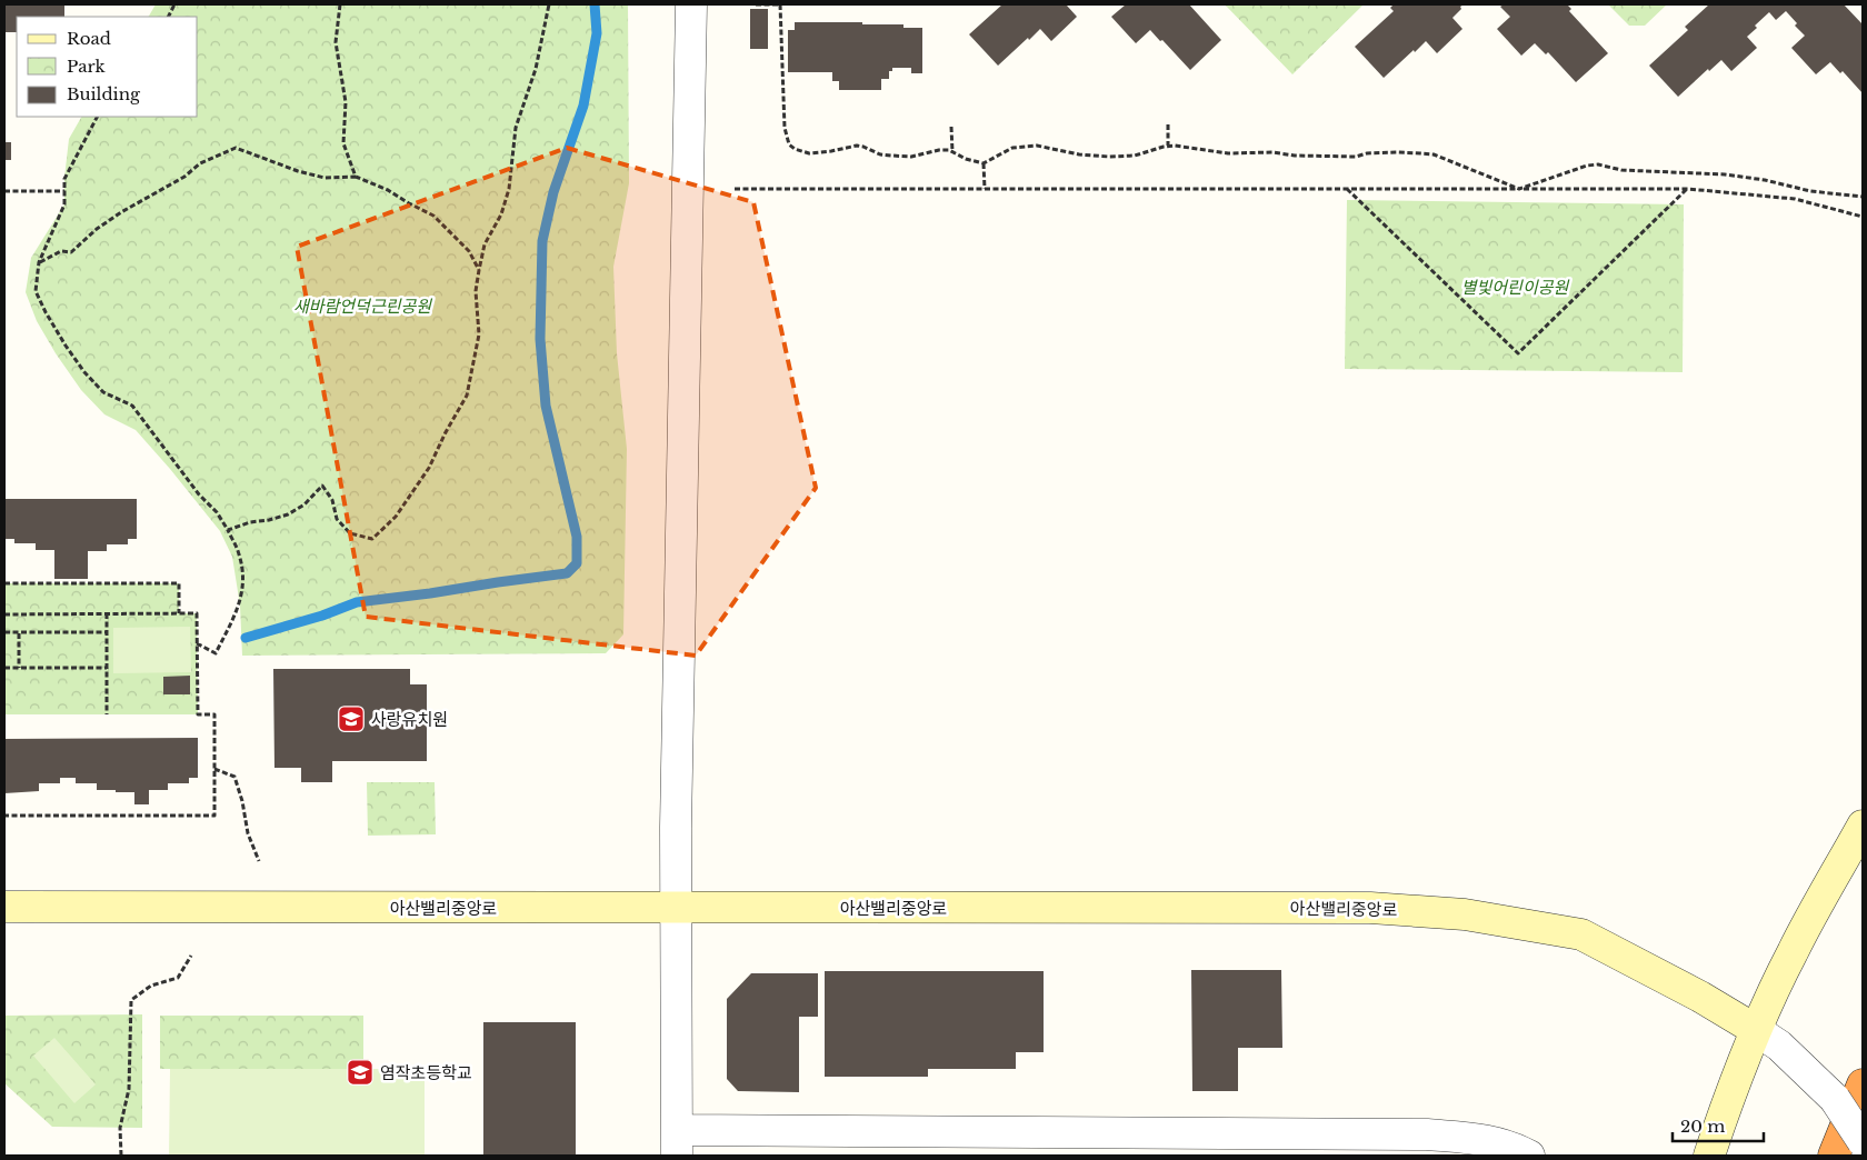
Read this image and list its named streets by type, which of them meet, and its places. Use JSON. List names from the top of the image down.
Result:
{
  "streets": {
    "street": ["아산밸리중앙로"]
  },
  "parks": ["별빛어린이공원", "새바람언덕근린공원"],
  "places": {
    "school or university": ["사랑유치원", "염작초등학교"]
  },
  "legend": ["Road", "Park", "Building"],
  "scale_bar": "20 m"
}
